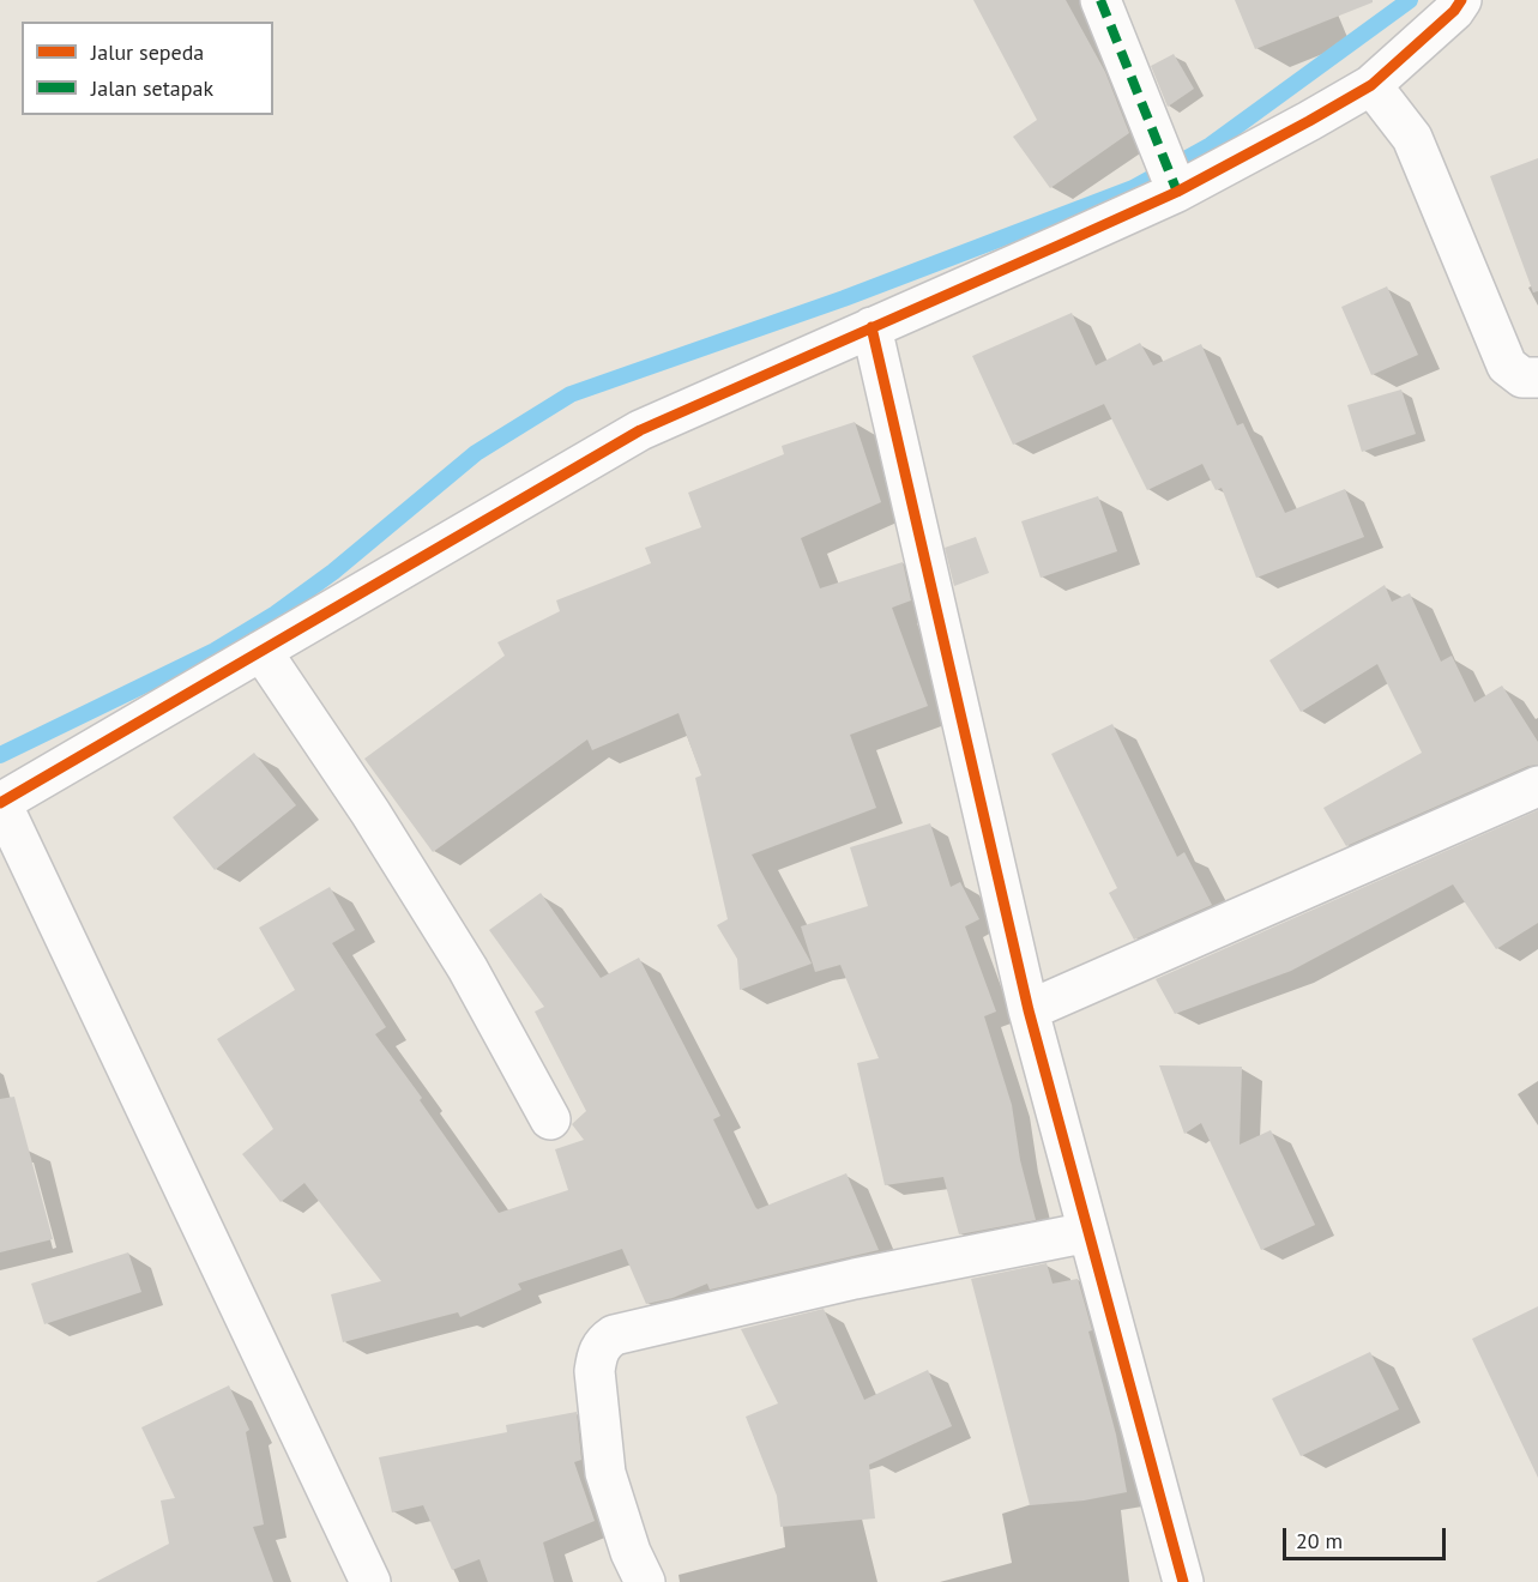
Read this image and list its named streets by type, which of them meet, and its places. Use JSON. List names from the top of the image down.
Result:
{
  "legend": ["Jalur sepeda", "Jalan setapak"],
  "scale_bar": "20 m"
}
